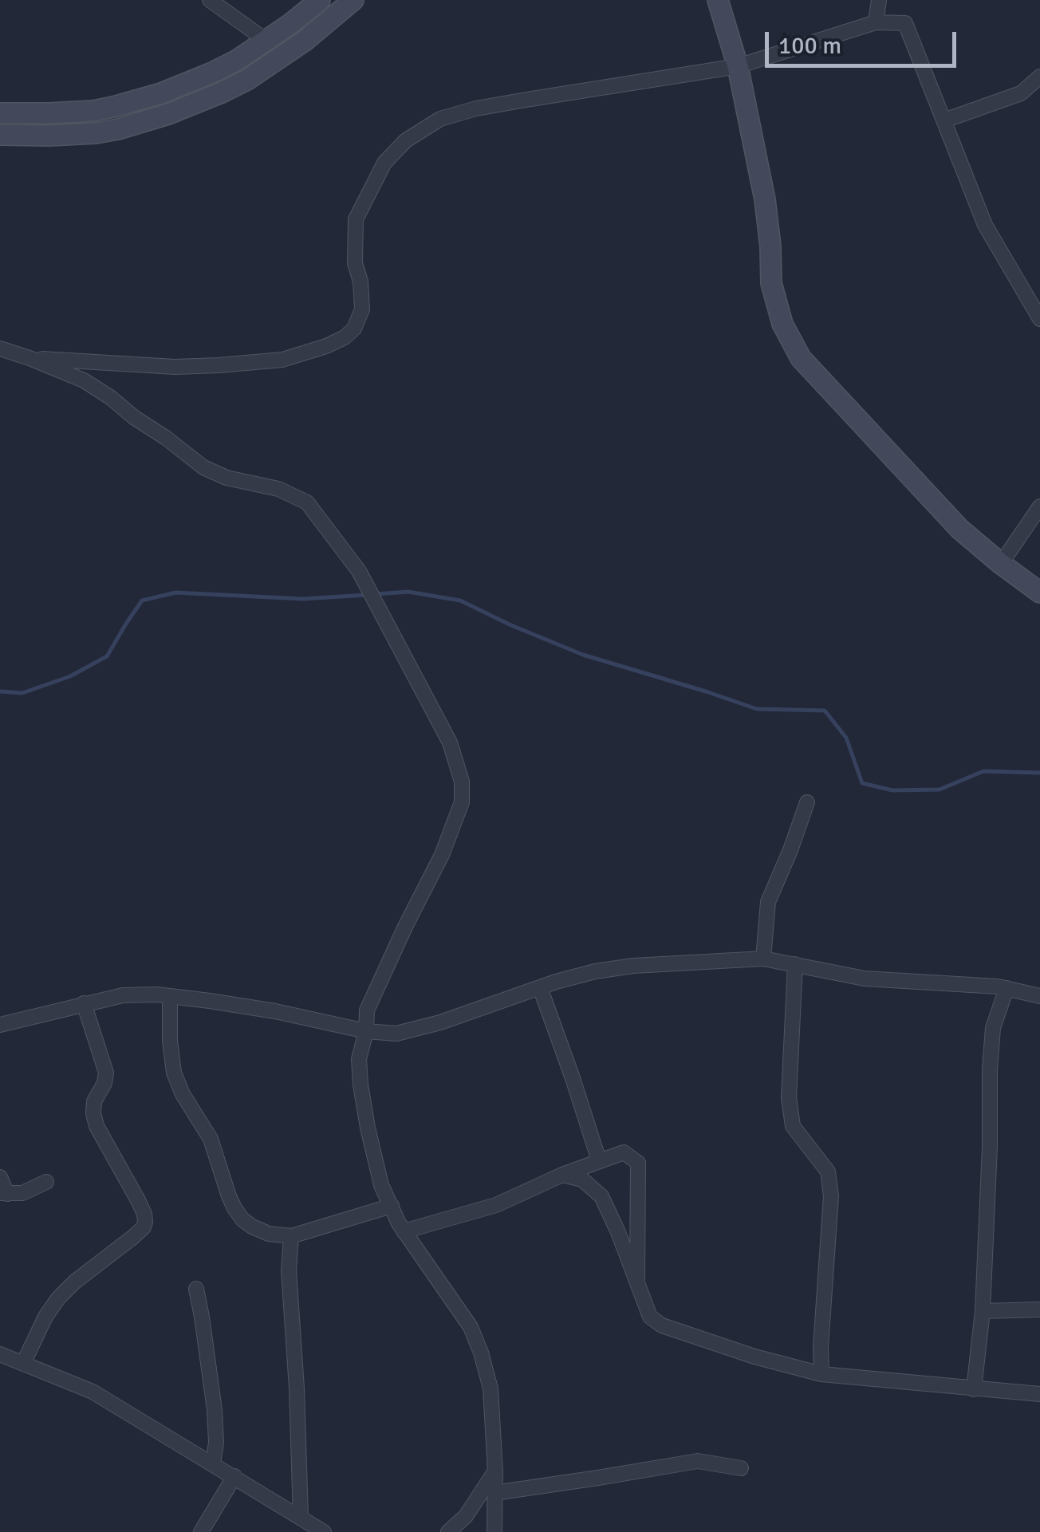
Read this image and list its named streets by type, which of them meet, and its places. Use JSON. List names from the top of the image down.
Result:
{
  "scale_bar": "100 m"
}
